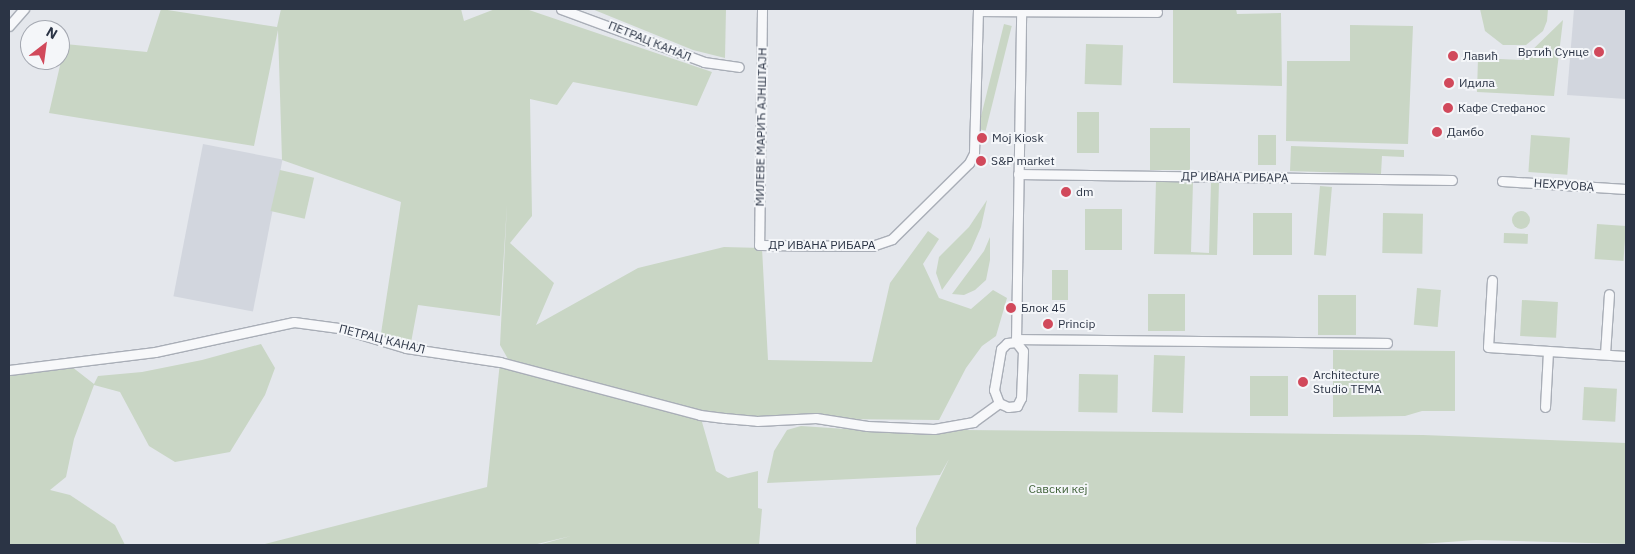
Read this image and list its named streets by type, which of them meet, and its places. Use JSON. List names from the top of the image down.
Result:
{
  "streets": {
    "street": [
      "ПЕТРАЦ КАНАЛ",
      "МИЛЕВЕ МАРИЋ АЈНШТАЈН",
      "ДР ИВАНА РИБАРА",
      "НЕХРУОВА"
    ]
  },
  "crossings": [
    ["МИЛЕВЕ МАРИЋ АЈНШТАЈН", "ДР ИВАНА РИБАРА"]
  ],
  "parks": ["Савски кеј"],
  "places": [
    "Вртић Сунце",
    "Лавић",
    "Идила",
    "Кафе Стефанос",
    "Дамбо",
    "Moj Kiosk",
    "S&P market",
    "dm",
    "Блок 45",
    "Princip",
    "Architecture Studio TEMA"
  ],
  "north": "top right"
}
